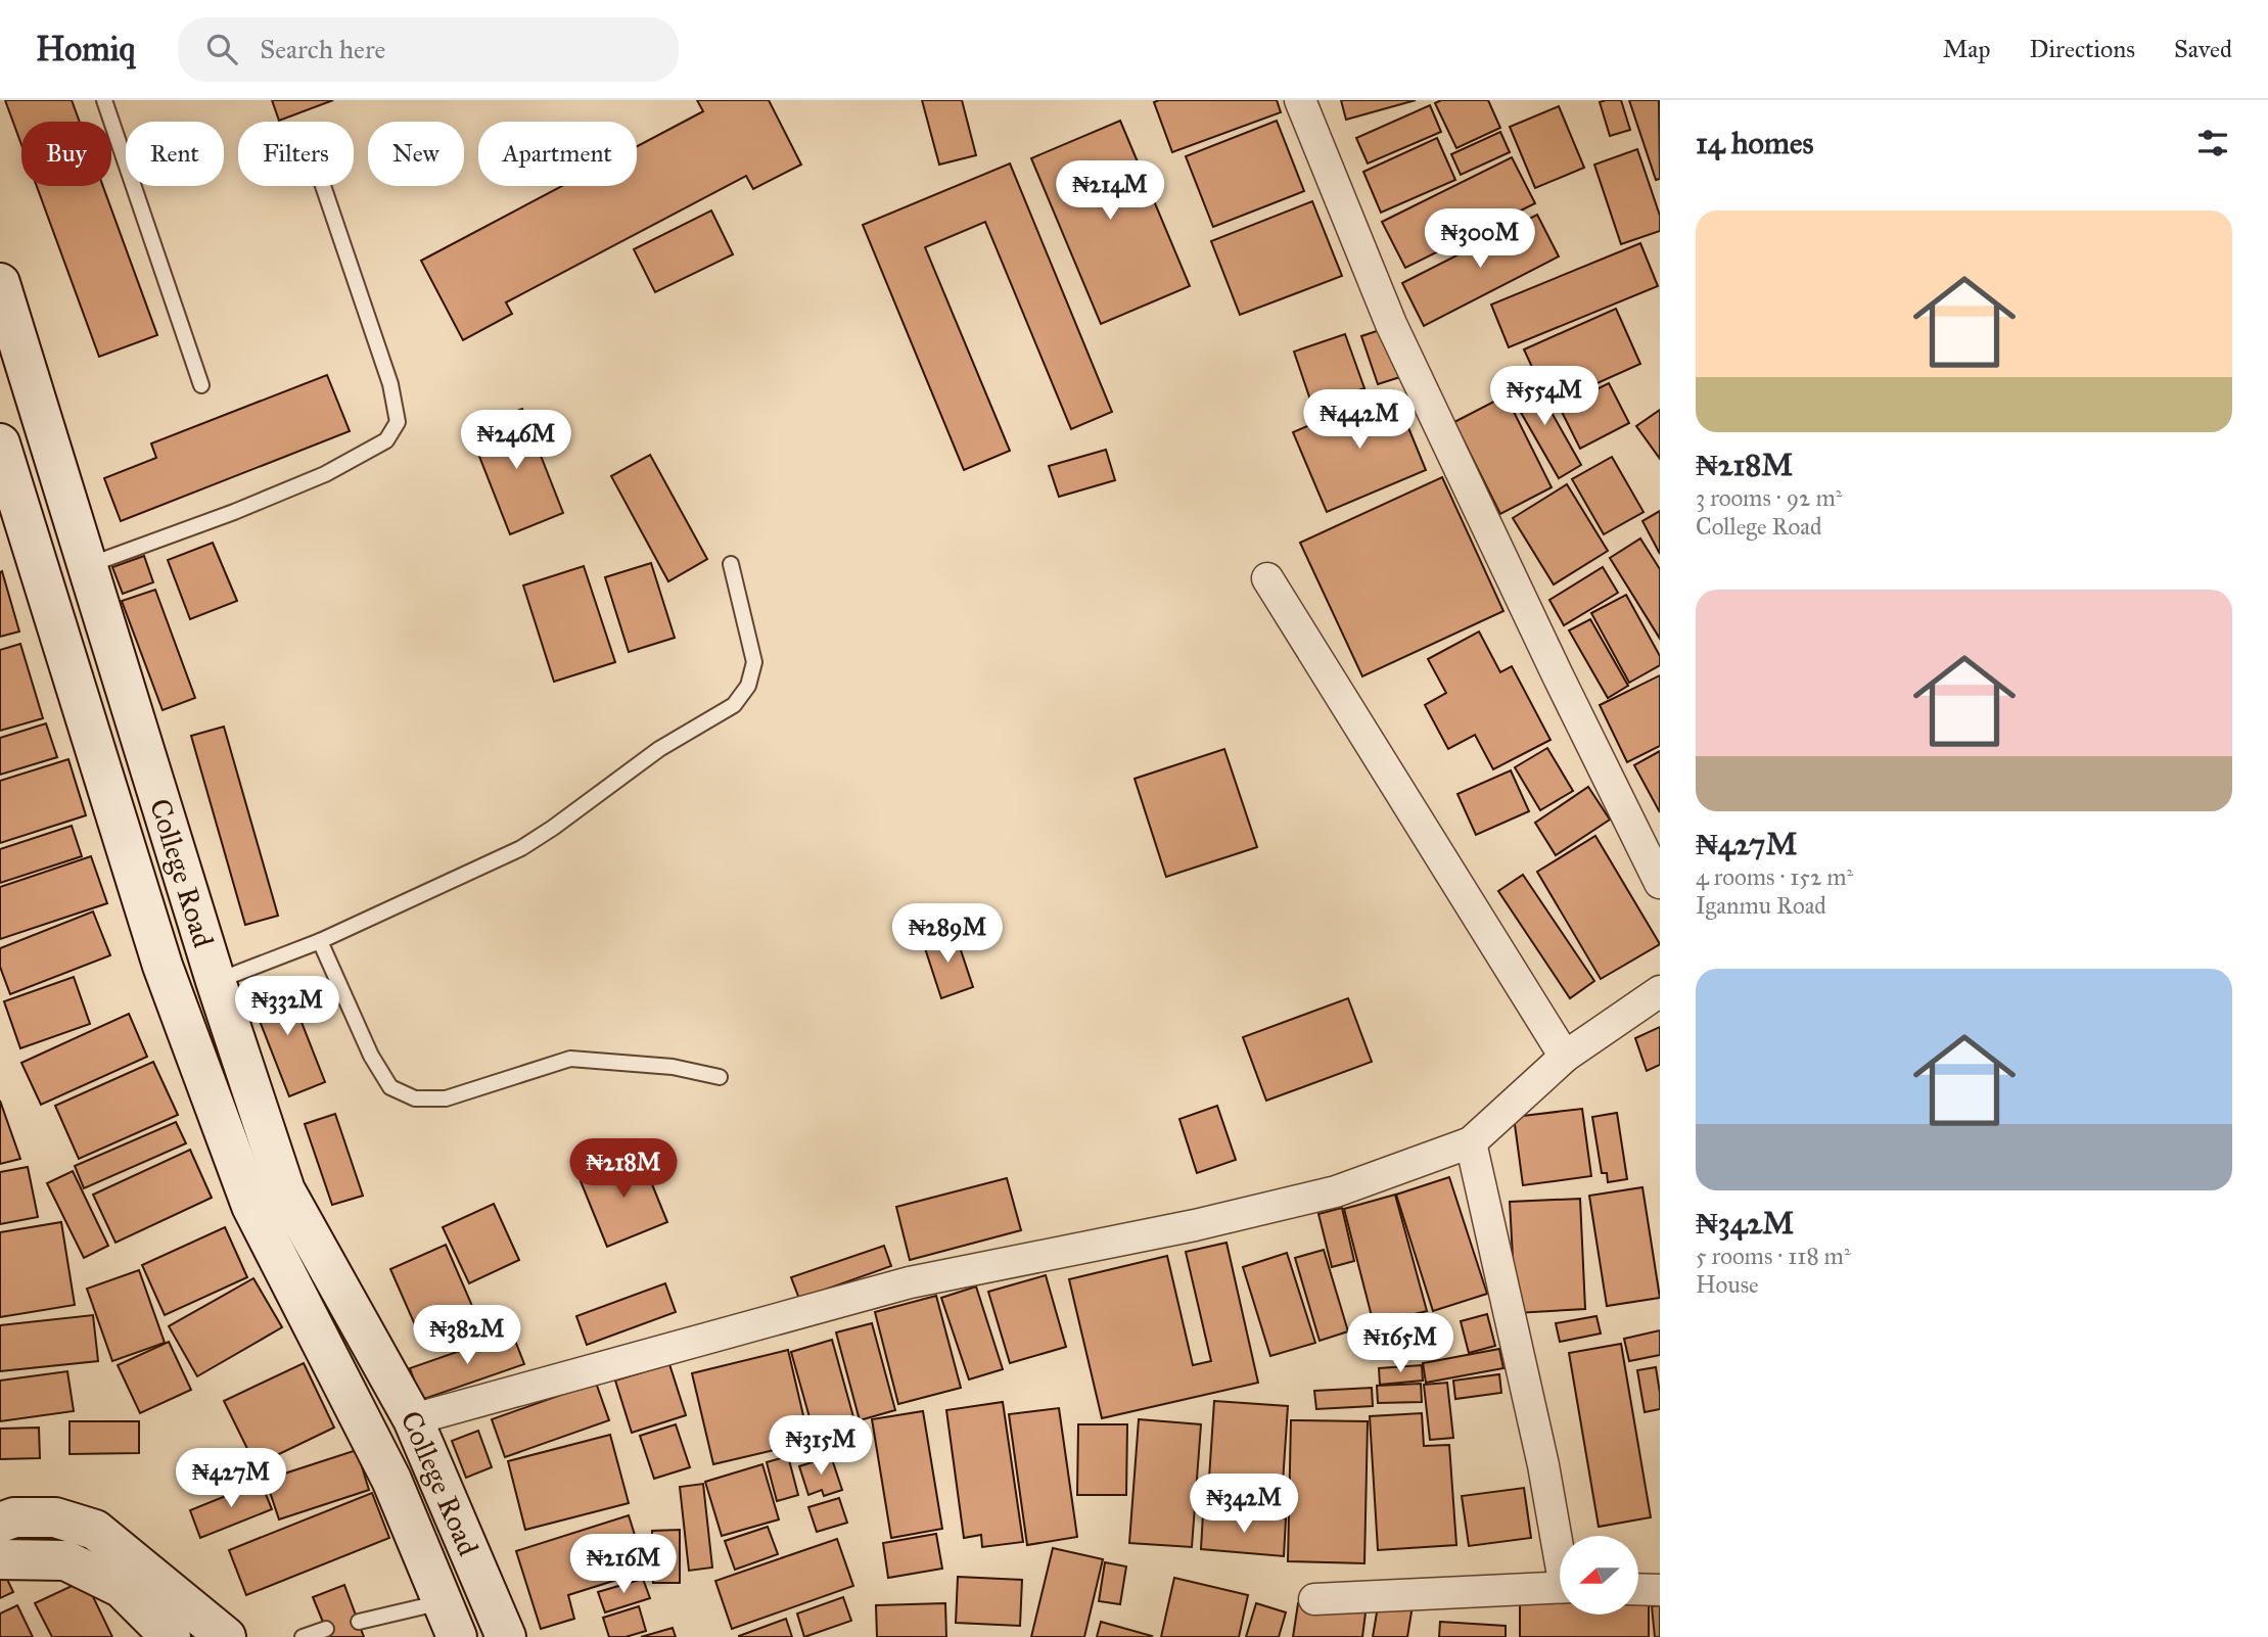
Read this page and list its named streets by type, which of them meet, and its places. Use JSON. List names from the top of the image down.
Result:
{
  "streets": {
    "main road": ["College Road"]
  },
  "north": "left",
  "page": {
    "header": "Homiq",
    "search": "Search here",
    "nav": ["Map", "Directions", "Saved"],
    "heading": "14 homes",
    "chip": [
      "Buy",
      "Rent",
      "Filters",
      "New",
      "Apartment"
    ],
    "price": [
      "₦214M",
      "₦300M",
      "₦554M",
      "₦442M",
      "₦246M",
      "₦289M",
      "₦332M",
      "₦218M",
      "₦382M",
      "₦165M",
      "₦315M",
      "₦427M",
      "₦342M",
      "₦216M"
    ],
    "list": [
      {
        "name": "₦218M",
        "note": "3 rooms · 92 m² · College Road"
      },
      {
        "name": "₦427M",
        "note": "4 rooms · 152 m² · Iganmu Road"
      },
      {
        "name": "₦342M",
        "note": "5 rooms · 118 m² · House"
      }
    ]
  }
}
